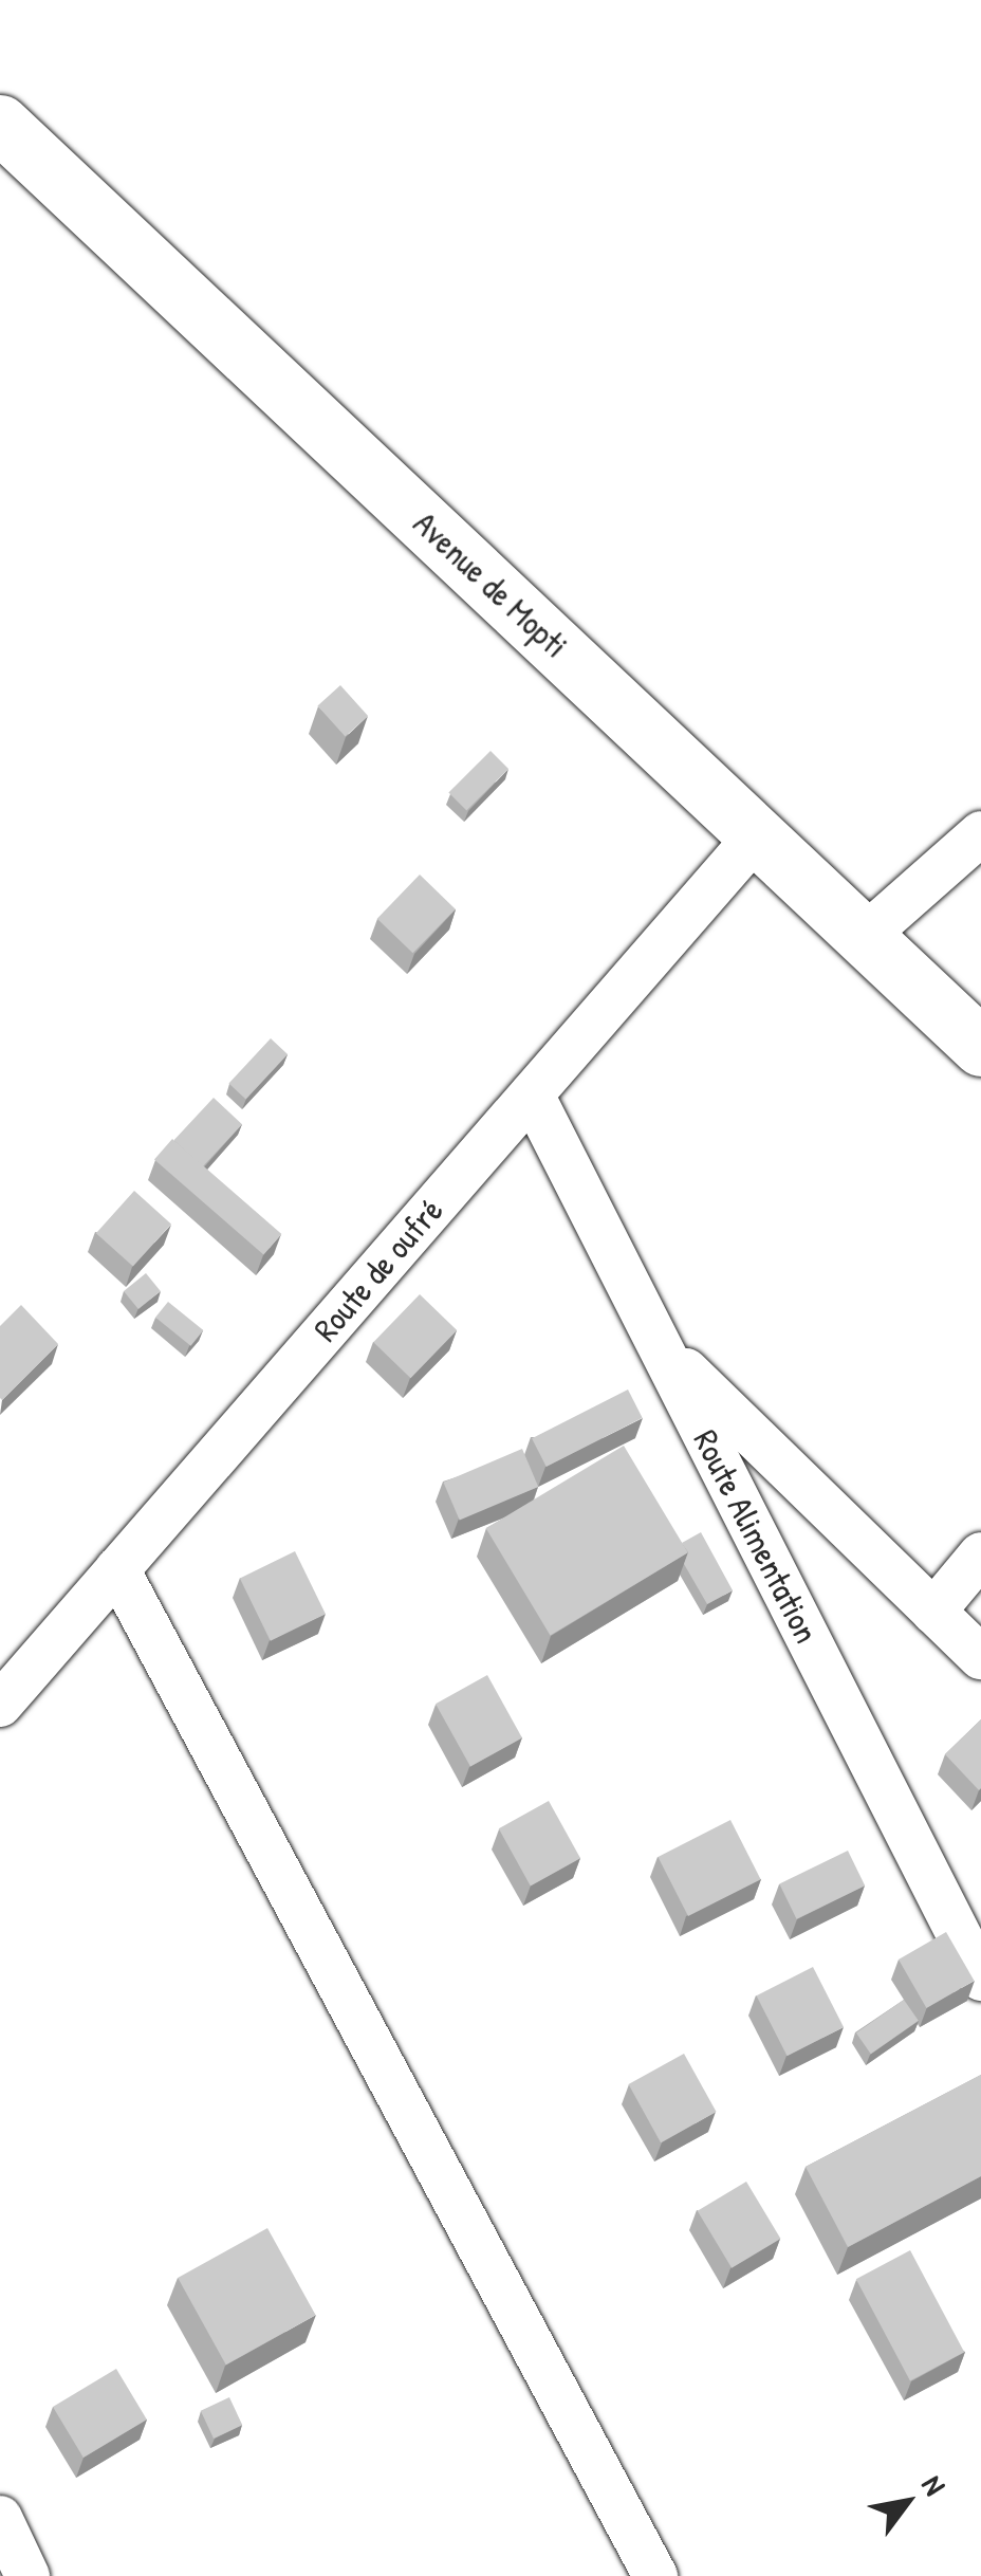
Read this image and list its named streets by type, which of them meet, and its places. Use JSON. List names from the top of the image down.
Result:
{
  "streets": {
    "street": ["Avenue de Mopti", "Route de oufré", "Route Alimentation"]
  },
  "crossings": [
    ["Avenue de Mopti", "Route de oufré"],
    ["Route de oufré", "Route Alimentation"]
  ],
  "north": "top right"
}
